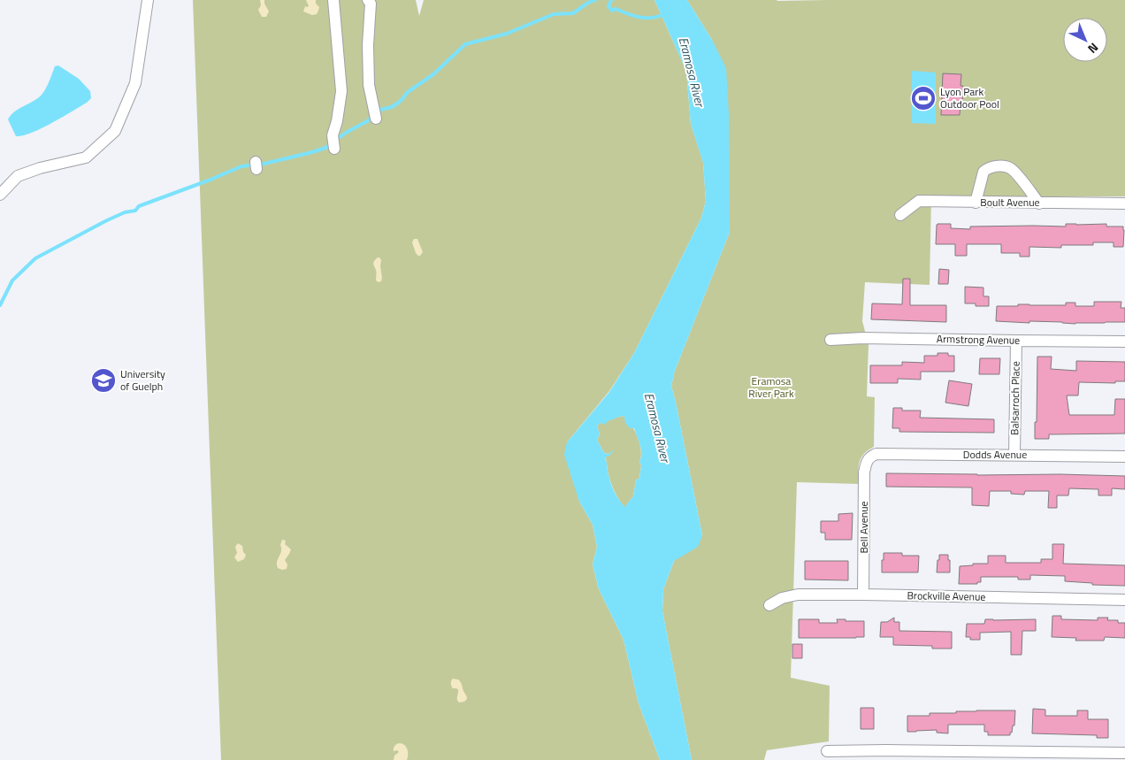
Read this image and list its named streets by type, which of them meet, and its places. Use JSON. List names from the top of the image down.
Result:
{
  "streets": {
    "street": [
      "Boult Avenue",
      "Armstrong Avenue",
      "Balsarroch Place",
      "Dodds Avenue",
      "Bell Avenue",
      "Brockville Avenue"
    ]
  },
  "crossings": [
    ["Armstrong Avenue", "Balsarroch Place"],
    ["Balsarroch Place", "Dodds Avenue"],
    ["Dodds Avenue", "Bell Avenue"],
    ["Bell Avenue", "Brockville Avenue"]
  ],
  "water": ["Eramosa River"],
  "parks": ["Eramosa River Park"],
  "places": {
    "sports": ["Lyon Park Outdoor Pool"],
    "school or university": ["University of Guelph"]
  },
  "north": "bottom right"
}
